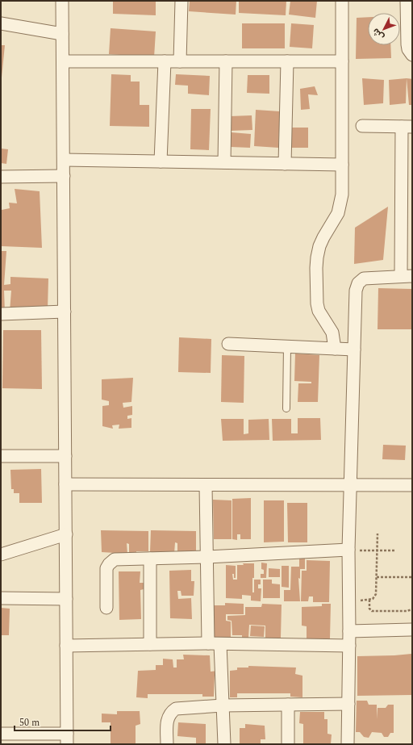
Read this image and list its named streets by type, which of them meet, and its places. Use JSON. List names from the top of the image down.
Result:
{
  "scale_bar": "50 m",
  "north": "bottom left"
}
